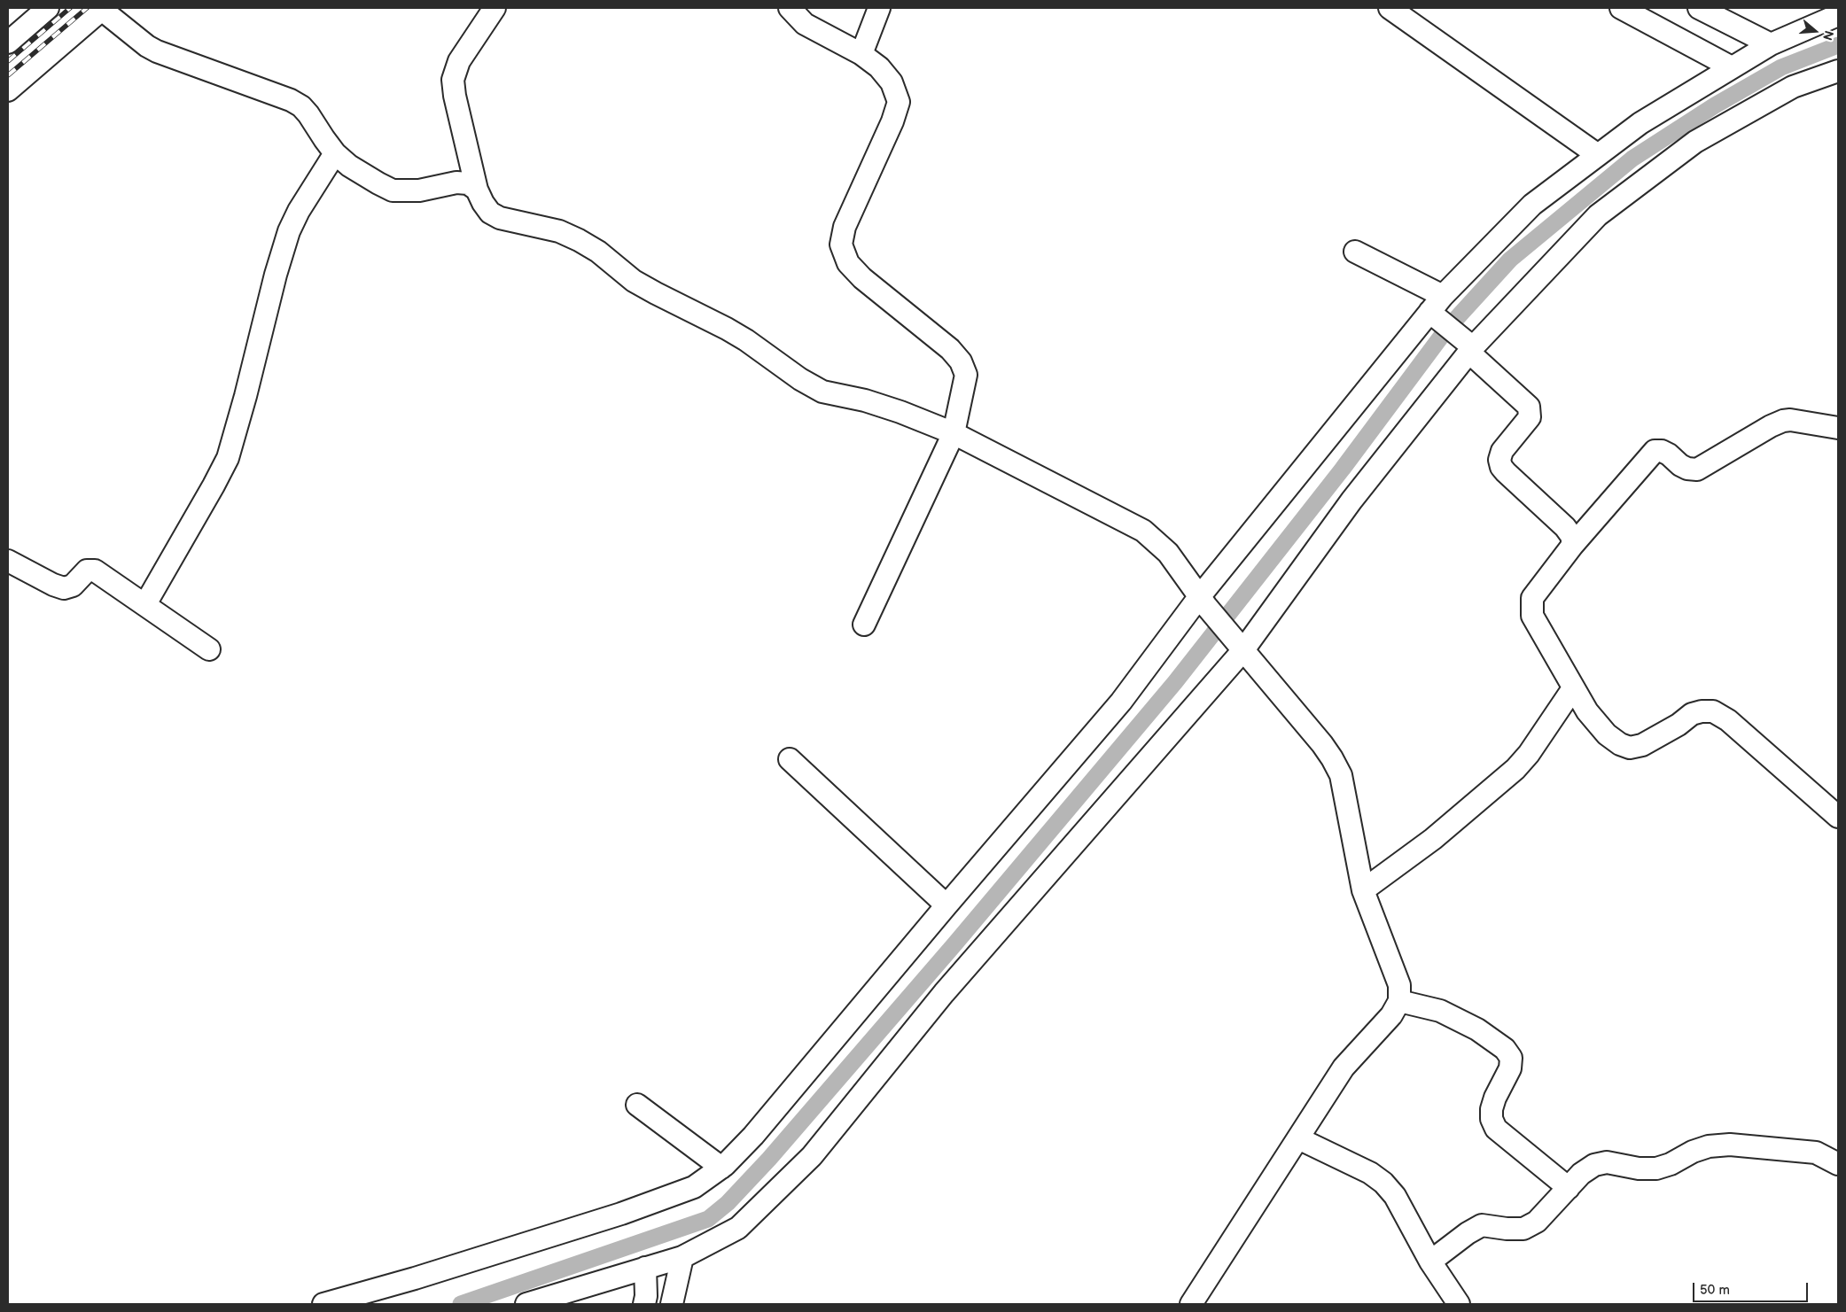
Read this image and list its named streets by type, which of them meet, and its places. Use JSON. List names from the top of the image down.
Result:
{
  "scale_bar": "50 m",
  "north": "right"
}
